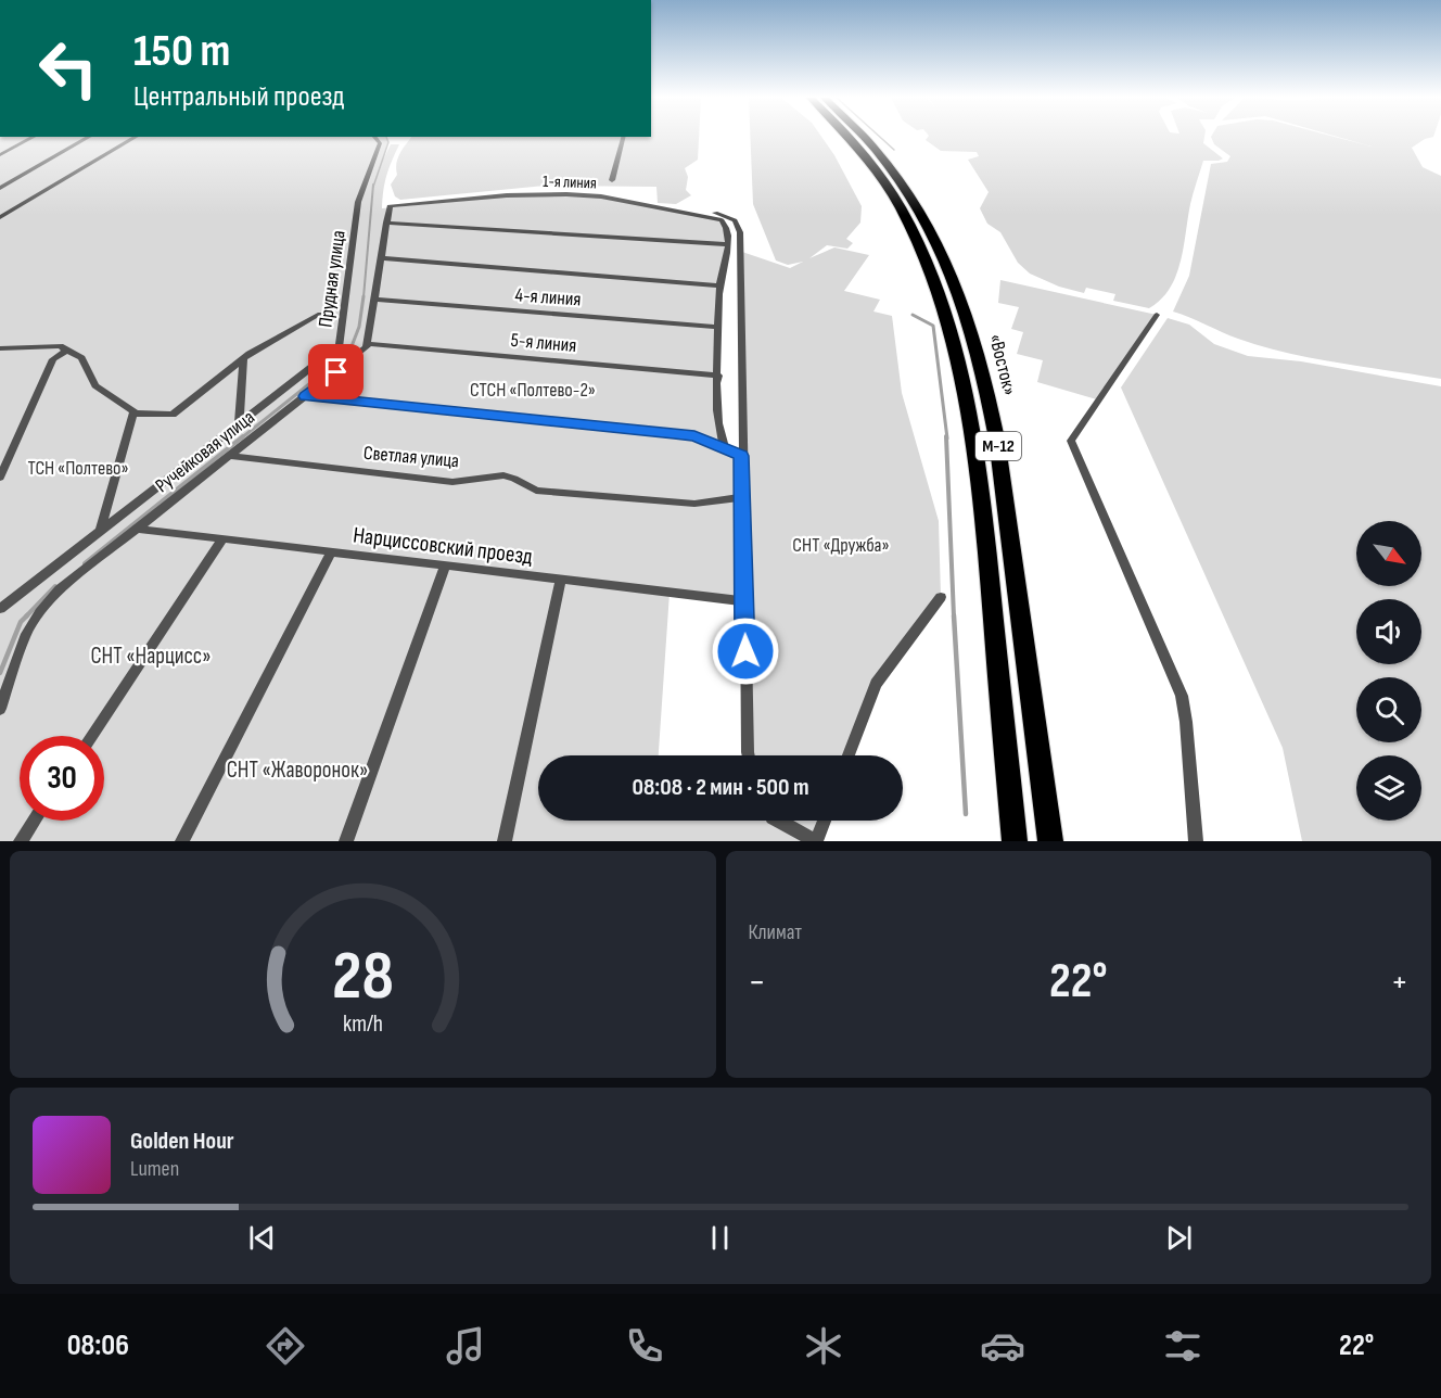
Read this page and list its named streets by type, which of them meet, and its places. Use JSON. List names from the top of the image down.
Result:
{
  "streets": {
    "highway": ["«Восток»", "М-12"],
    "street": [
      "1-я линия",
      "Прудная улица",
      "4-я линия",
      "5-я линия",
      "Ручейковая улица",
      "Светлая улица",
      "Нарциссовский проезд"
    ]
  },
  "crossings": [
    ["5-я линия", "Ручейковая улица"],
    ["Ручейковая улица", "Светлая улица"],
    ["Ручейковая улица", "Нарциссовский проезд"]
  ],
  "parks": [
    "СТСН «Полтево-2»",
    "ТСН «Полтево»",
    "СНТ «Дружба»",
    "СНТ «Нарцисс»",
    "СНТ «Жаворонок»"
  ],
  "north": "bottom right",
  "page": {
    "turn": ["150 m", "Центральный проезд"],
    "limit": "30",
    "trip": "08:08 · 2 мин · 500 m",
    "tile": "Климат",
    "heat": ["−", "22°", "+"],
    "song": ["Golden Hour", "Lumen"],
    "tabs": ["08:06", "22°"],
    "gauge": ["28", "km/h"]
  }
}
